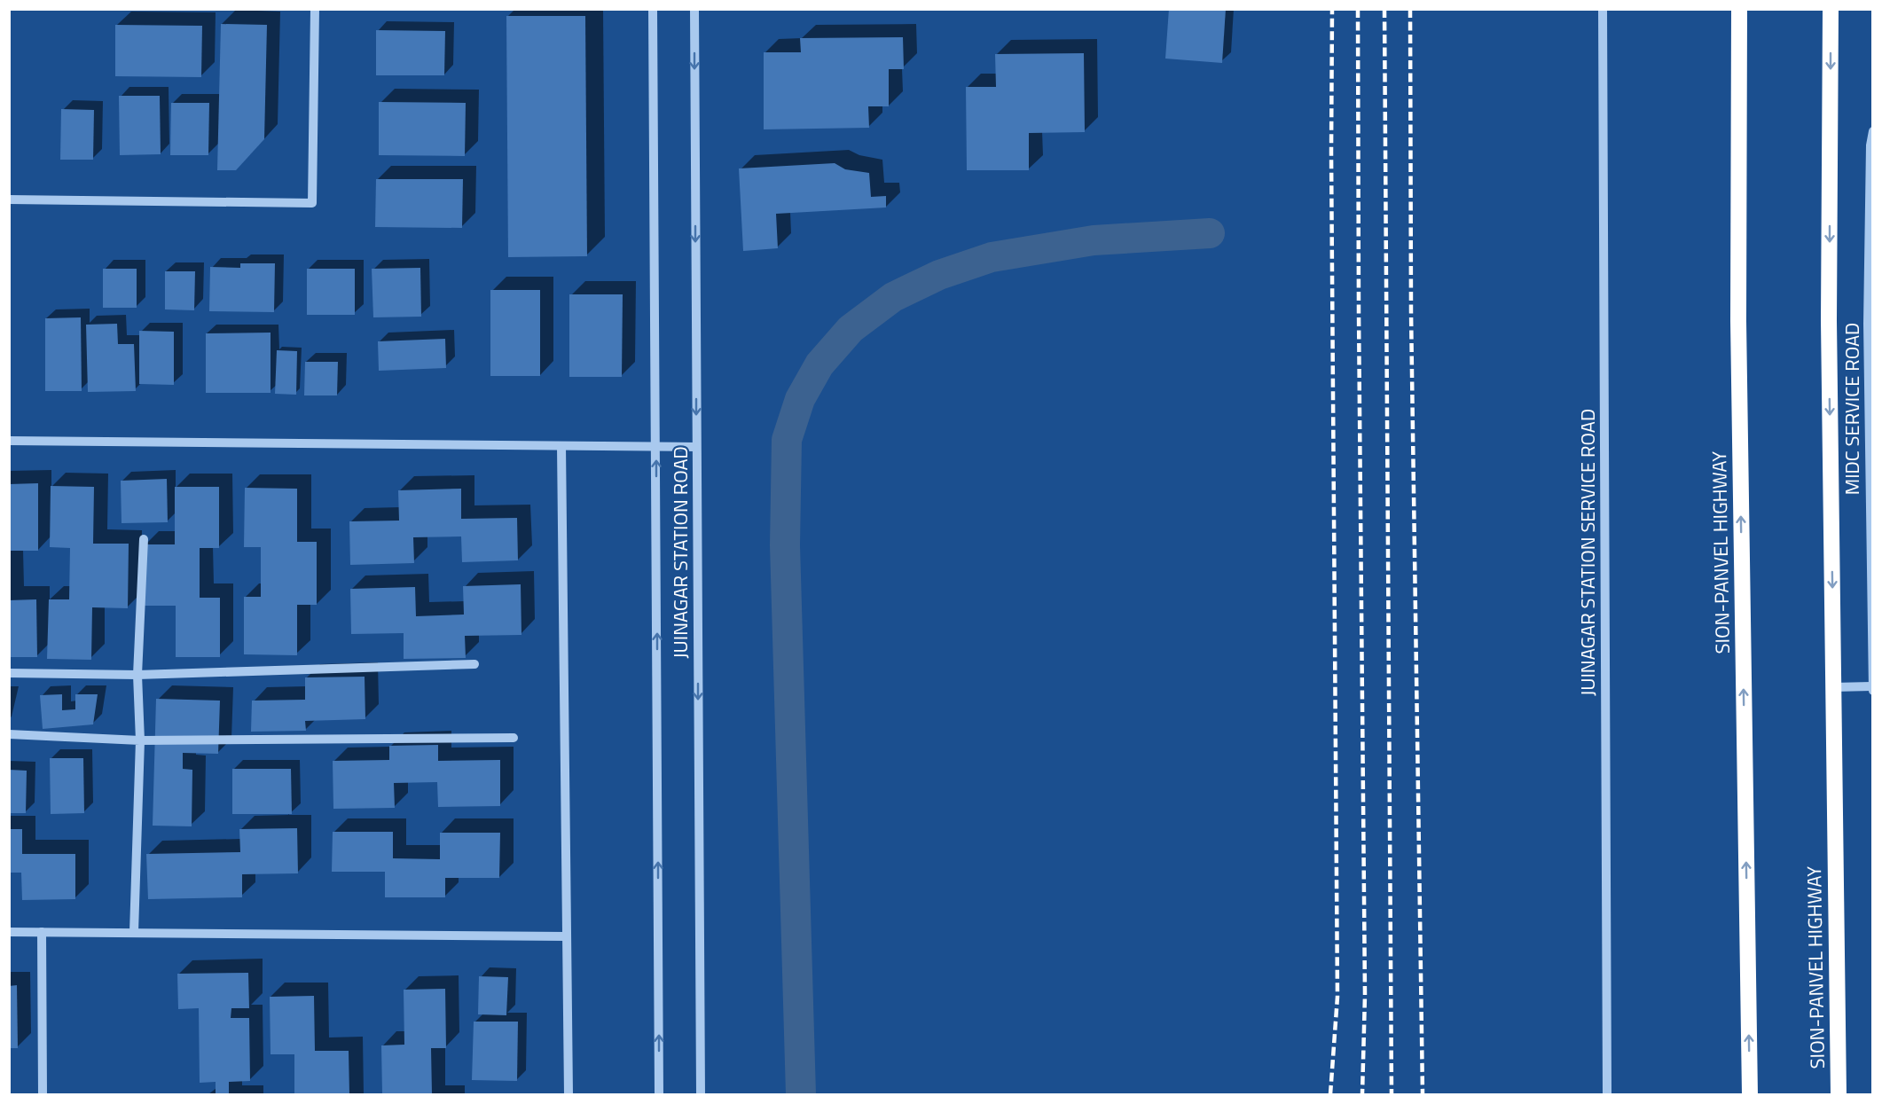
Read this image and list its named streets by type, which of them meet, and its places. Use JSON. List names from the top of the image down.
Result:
{
  "streets": {
    "highway": ["SION-PANVEL HIGHWAY"],
    "street": ["MIDC SERVICE ROAD", "JUINAGAR STATION ROAD", "JUINAGAR STATION SERVICE ROAD"]
  },
  "crossings": [
    ["MIDC SERVICE ROAD", "SION-PANVEL HIGHWAY"]
  ]
}
